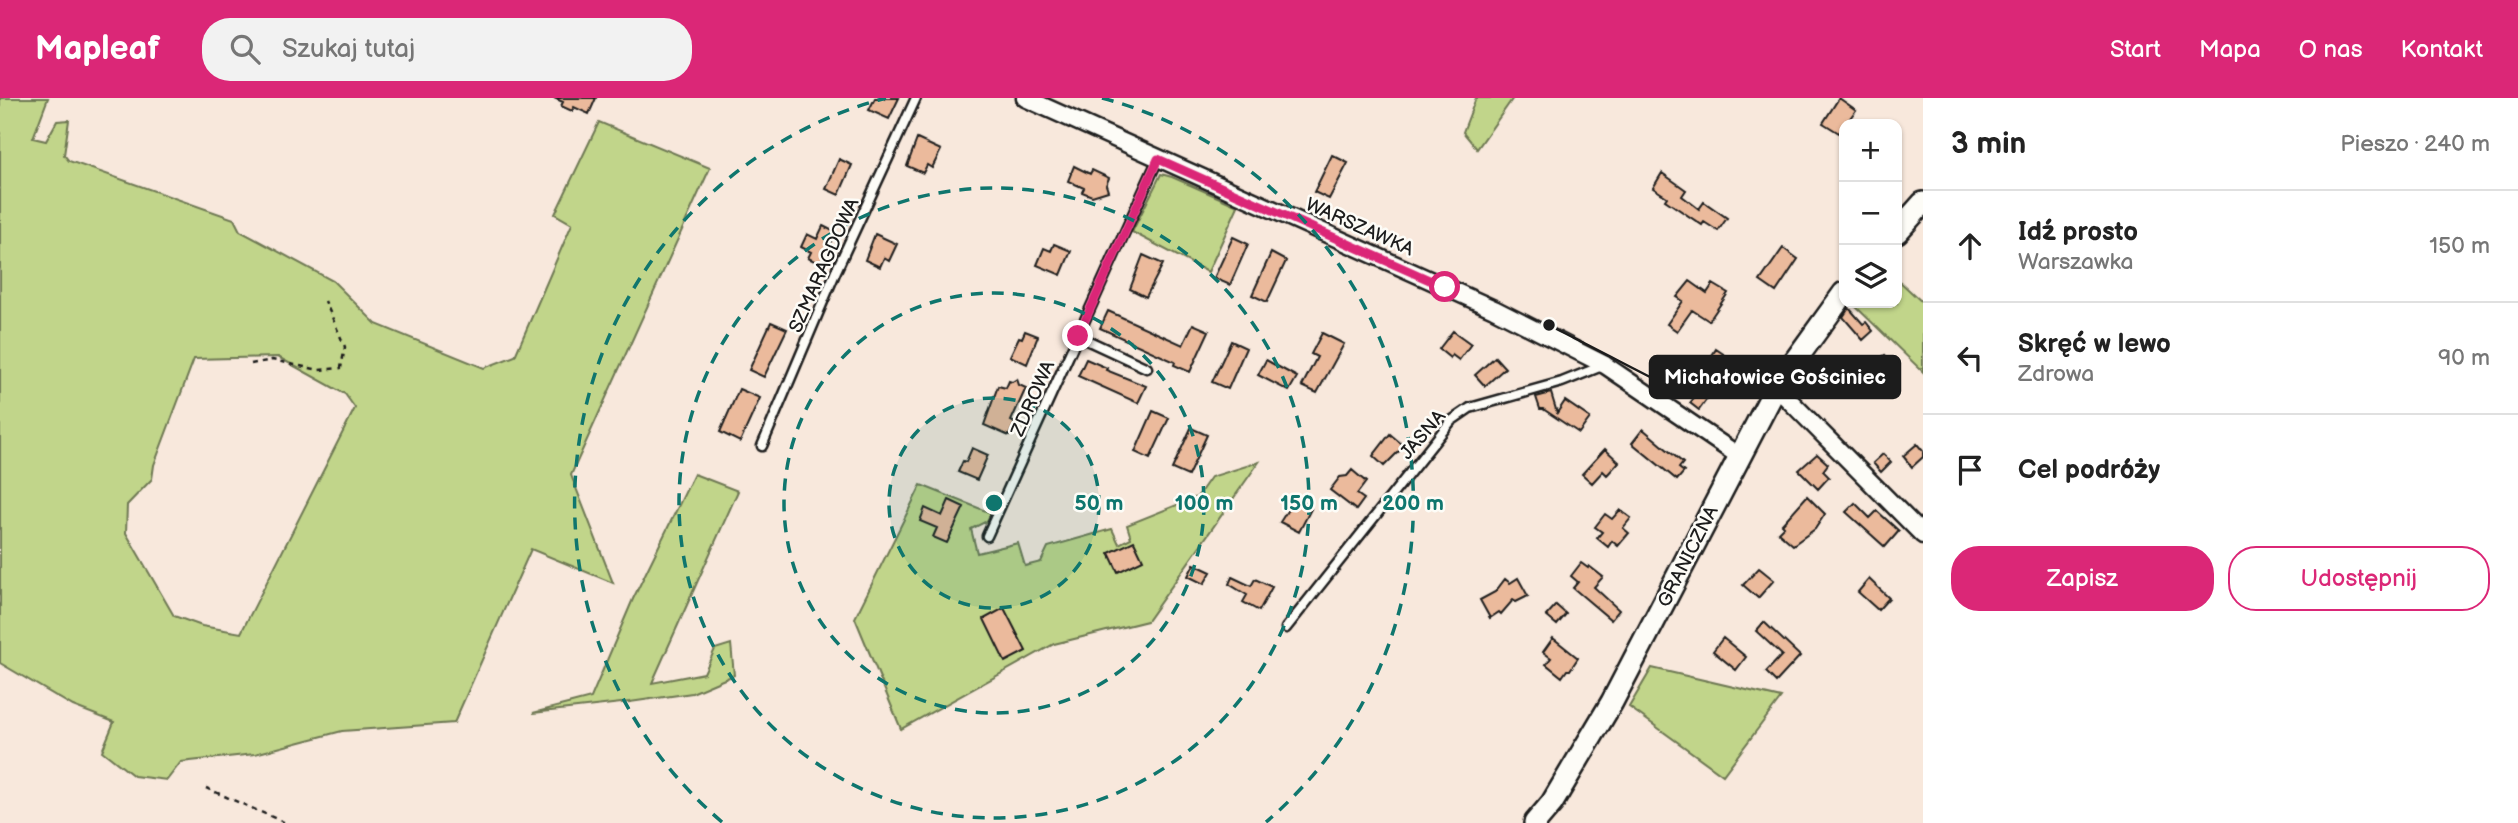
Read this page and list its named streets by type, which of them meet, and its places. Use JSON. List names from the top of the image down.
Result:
{
  "streets": {
    "street": ["WARSZAWKA", "GRANICZNA"],
    "lane": ["SZMARAGDOWA", "ZDROWA", "JASNA"]
  },
  "crossings": [
    ["WARSZAWKA", "ZDROWA"],
    ["WARSZAWKA", "JASNA"],
    ["WARSZAWKA", "GRANICZNA"]
  ],
  "places": ["Michałowice Gościniec"],
  "page": {
    "header": "Mapleaf",
    "search": "Szukaj tutaj",
    "nav": [
      "Start",
      "Mapa",
      "O nas",
      "Kontakt"
    ],
    "heading": ["3 min", "Pieszo · 240 m"],
    "map_buttons": ["+", "−"],
    "list": [
      ["Idź prosto", "Warszawka", "150 m"],
      ["Skręć w lewo", "Zdrowa", "90 m"],
      "Cel podróży"
    ],
    "buttons": ["Zapisz", "Udostępnij"]
  },
  "rings": [
    "50 m",
    "100 m",
    "150 m",
    "200 m"
  ]
}
